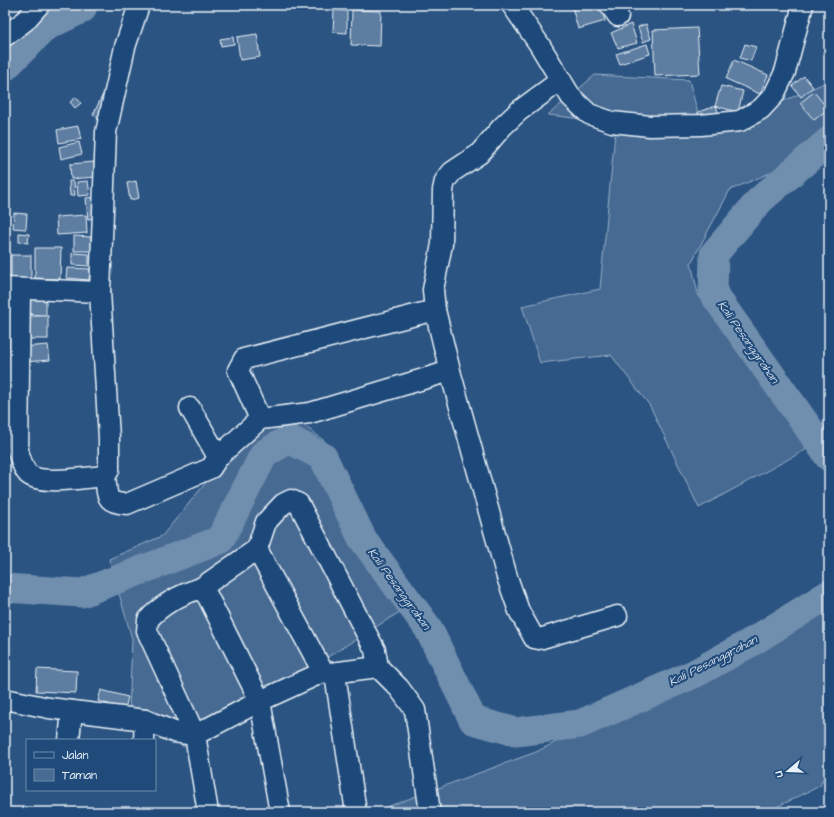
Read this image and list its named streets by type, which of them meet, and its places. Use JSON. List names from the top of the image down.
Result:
{
  "water": ["Kali Pesanggrahan"],
  "legend": ["Jalan", "Taman"],
  "north": "left"
}
